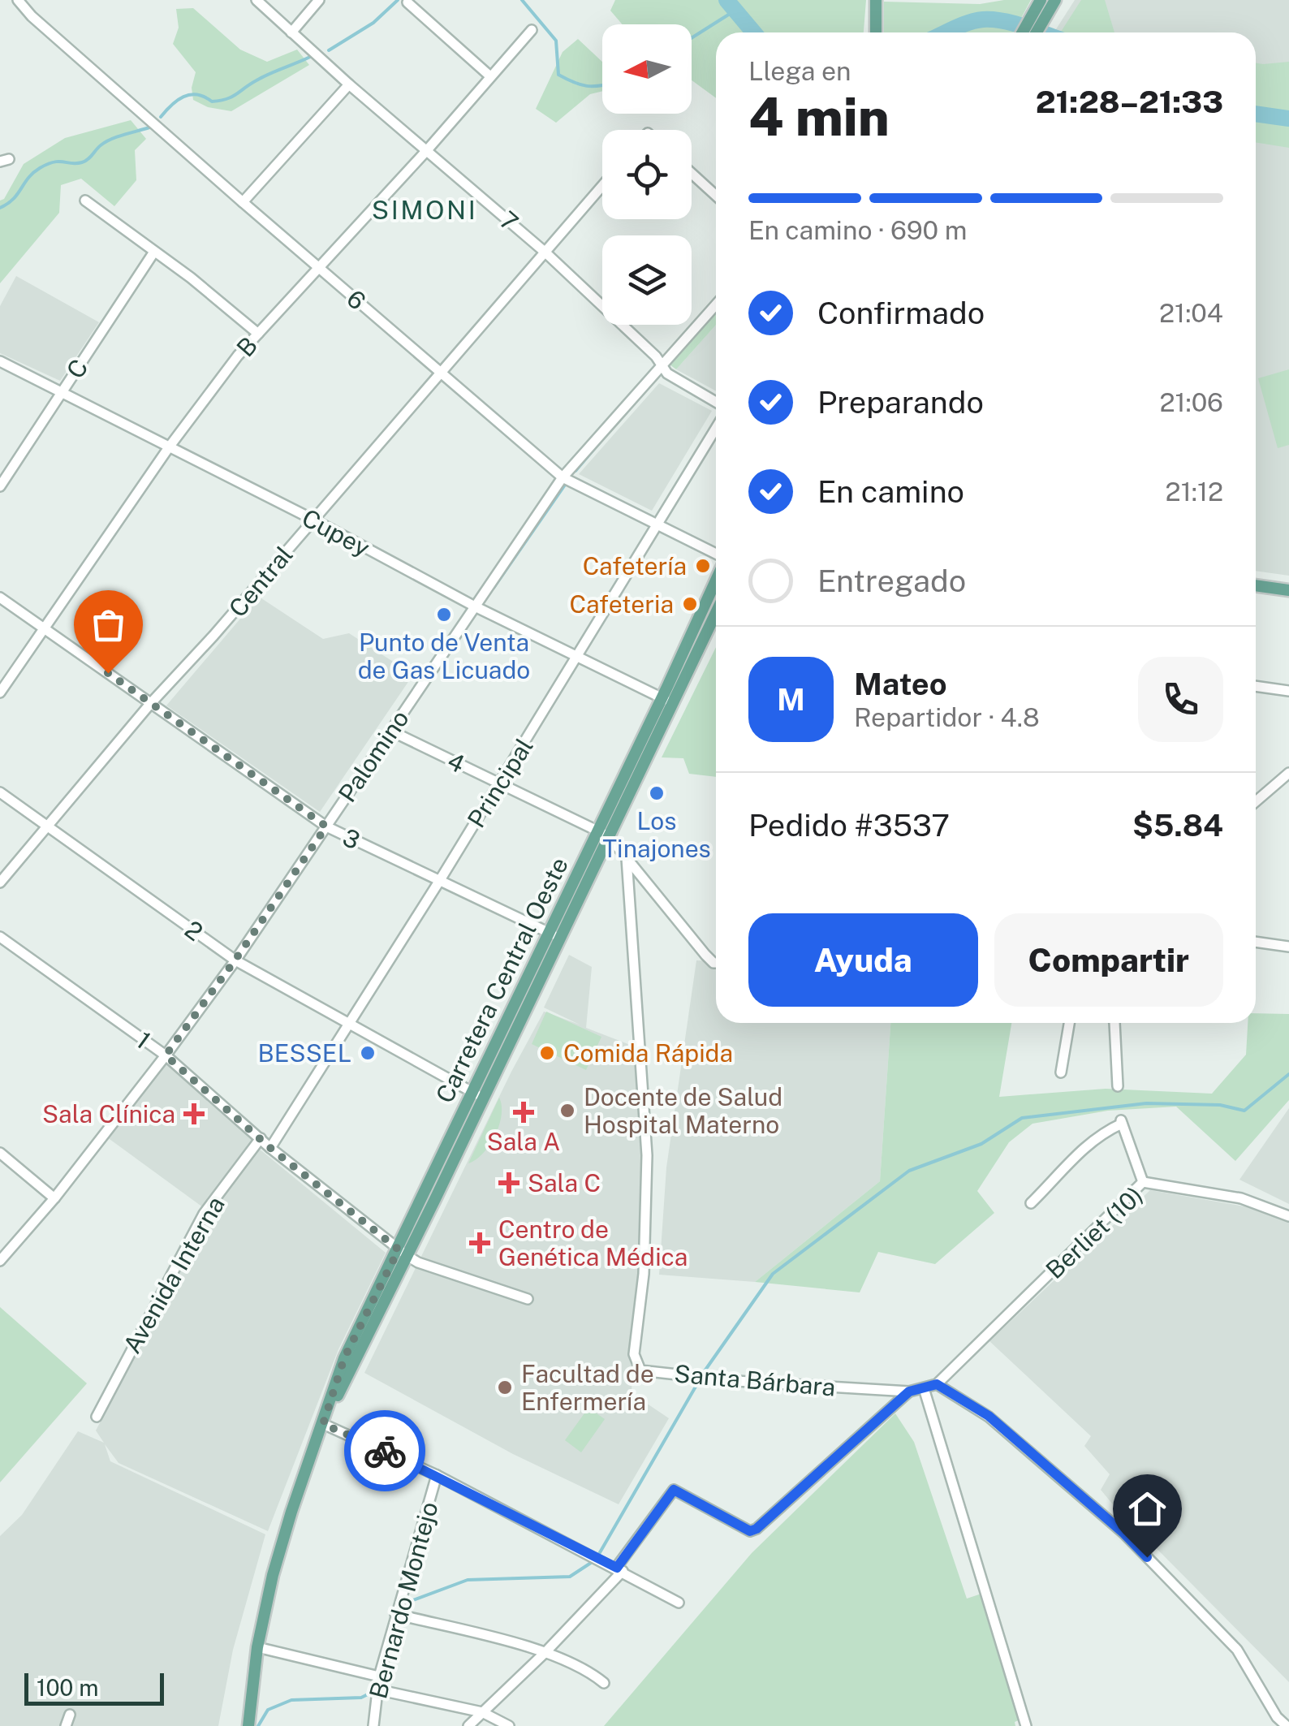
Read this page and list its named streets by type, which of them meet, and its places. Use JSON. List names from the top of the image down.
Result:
{
  "streets": {
    "main road": ["Carretera Central Oeste"],
    "street": [
      "7",
      "6",
      "B",
      "C",
      "Cupey",
      "Central",
      "Palomino",
      "4",
      "Principal",
      "3",
      "2",
      "1",
      "Berliet (10)",
      "Avenida Interna",
      "Santa Bárbara",
      "Bernardo Montejo"
    ]
  },
  "crossings": [
    ["7", "B"],
    ["7", "Central"],
    ["7", "Palomino"],
    ["6", "B"],
    ["6", "Central"],
    ["6", "Palomino"],
    ["6", "Principal"],
    ["B", "Cupey"],
    ["B", "3"],
    ["C", "Cupey"],
    ["Cupey", "Central"],
    ["Cupey", "Palomino"],
    ["Cupey", "Principal"],
    ["Cupey", "Carretera Central Oeste"],
    ["Central", "3"],
    ["Central", "2"],
    ["Palomino", "4"],
    ["Palomino", "3"],
    ["Palomino", "2"],
    ["Palomino", "1"],
    ["4", "Principal"],
    ["4", "Carretera Central Oeste"],
    ["Principal", "3"],
    ["Principal", "2"],
    ["Principal", "1"],
    ["3", "Carretera Central Oeste"],
    ["2", "Carretera Central Oeste"],
    ["Carretera Central Oeste", "1"],
    ["1", "Avenida Interna"],
    ["Berliet (10)", "Santa Bárbara"]
  ],
  "districts": ["SIMONI"],
  "places": {
    "other": [
      "Cafetería",
      "Cafeteria",
      "Punto de Venta de Gas Licuado",
      "Los Tinajones",
      "BESSEL",
      "Comida Rápida",
      "Docente de Salud Hospital Materno",
      "Facultad de Enfermería"
    ],
    "health": [
      "Sala A",
      "Sala Clínica",
      "Sala C",
      "Centro de Genética Médica"
    ]
  },
  "scale_bar": "100 m",
  "north": "left",
  "page": {
    "heading": ["4 min", "Llega en", "21:28–21:33"],
    "panel": [
      "Mateo",
      "Repartidor · 4.8",
      "Pedido #3537",
      "$5.84"
    ],
    "bar": "En camino · 690 m",
    "list": [
      ["Confirmado", "21:04"],
      ["Preparando", "21:06"],
      ["En camino", "21:12"],
      "Entregado"
    ],
    "round": "M",
    "buttons": ["Ayuda", "Compartir"],
    "scale": "100 m"
  }
}
